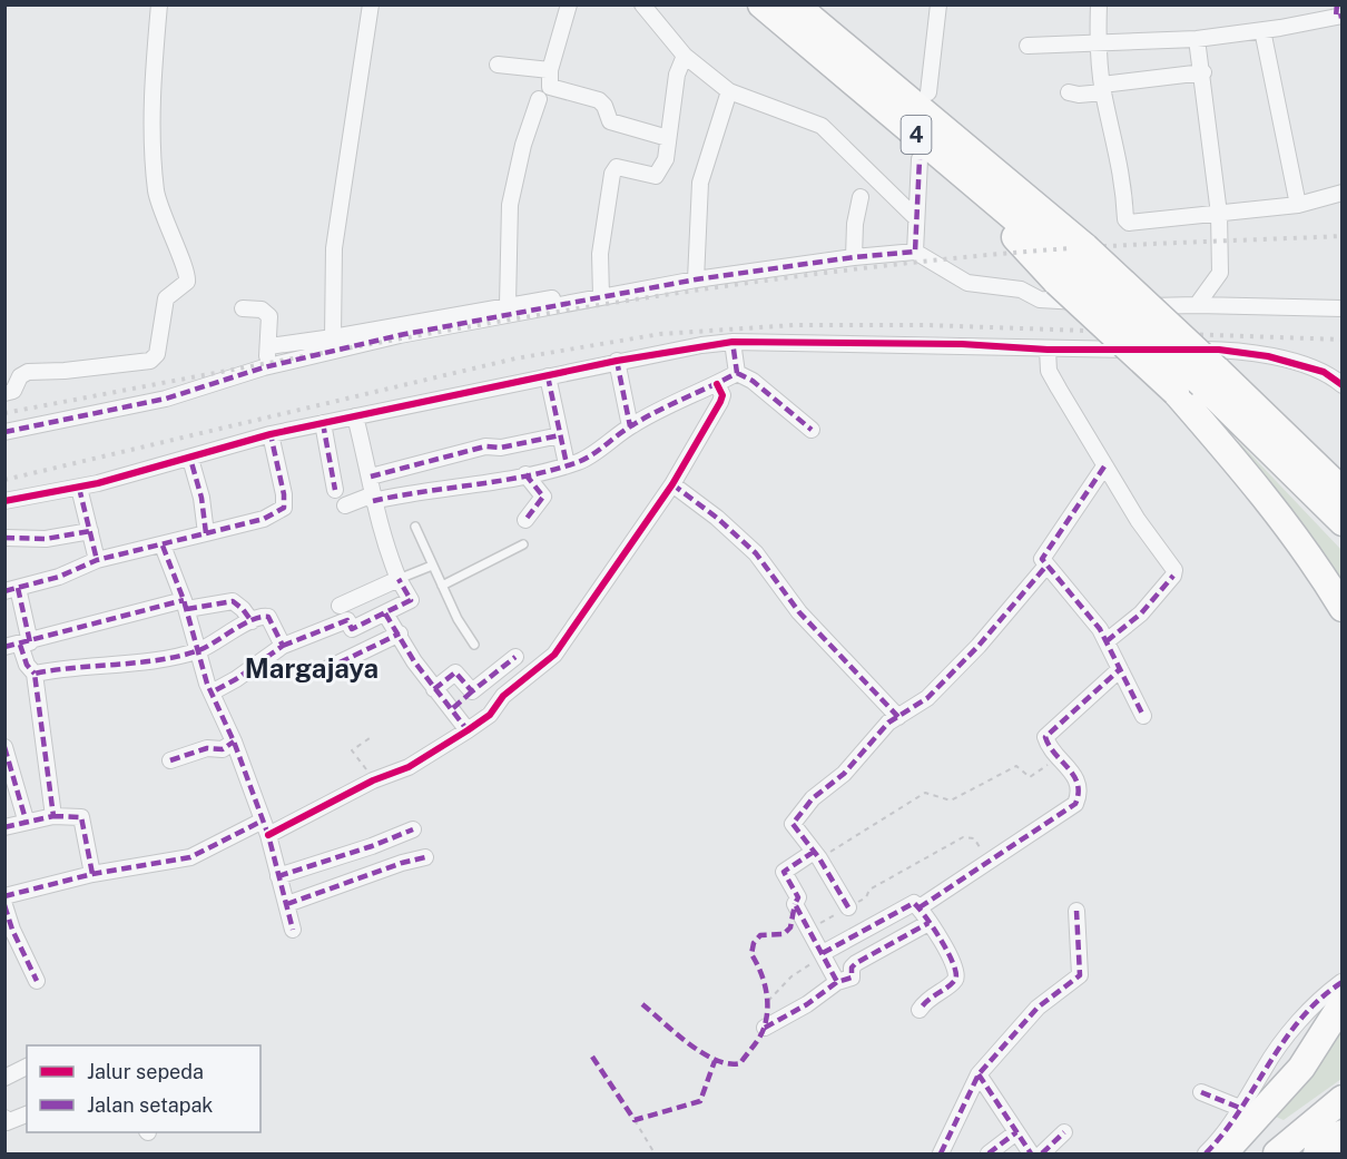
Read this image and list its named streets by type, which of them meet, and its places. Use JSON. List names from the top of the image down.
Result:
{
  "streets": {
    "highway": ["4"]
  },
  "districts": ["Margajaya"],
  "legend": ["Jalur sepeda", "Jalan setapak"]
}
